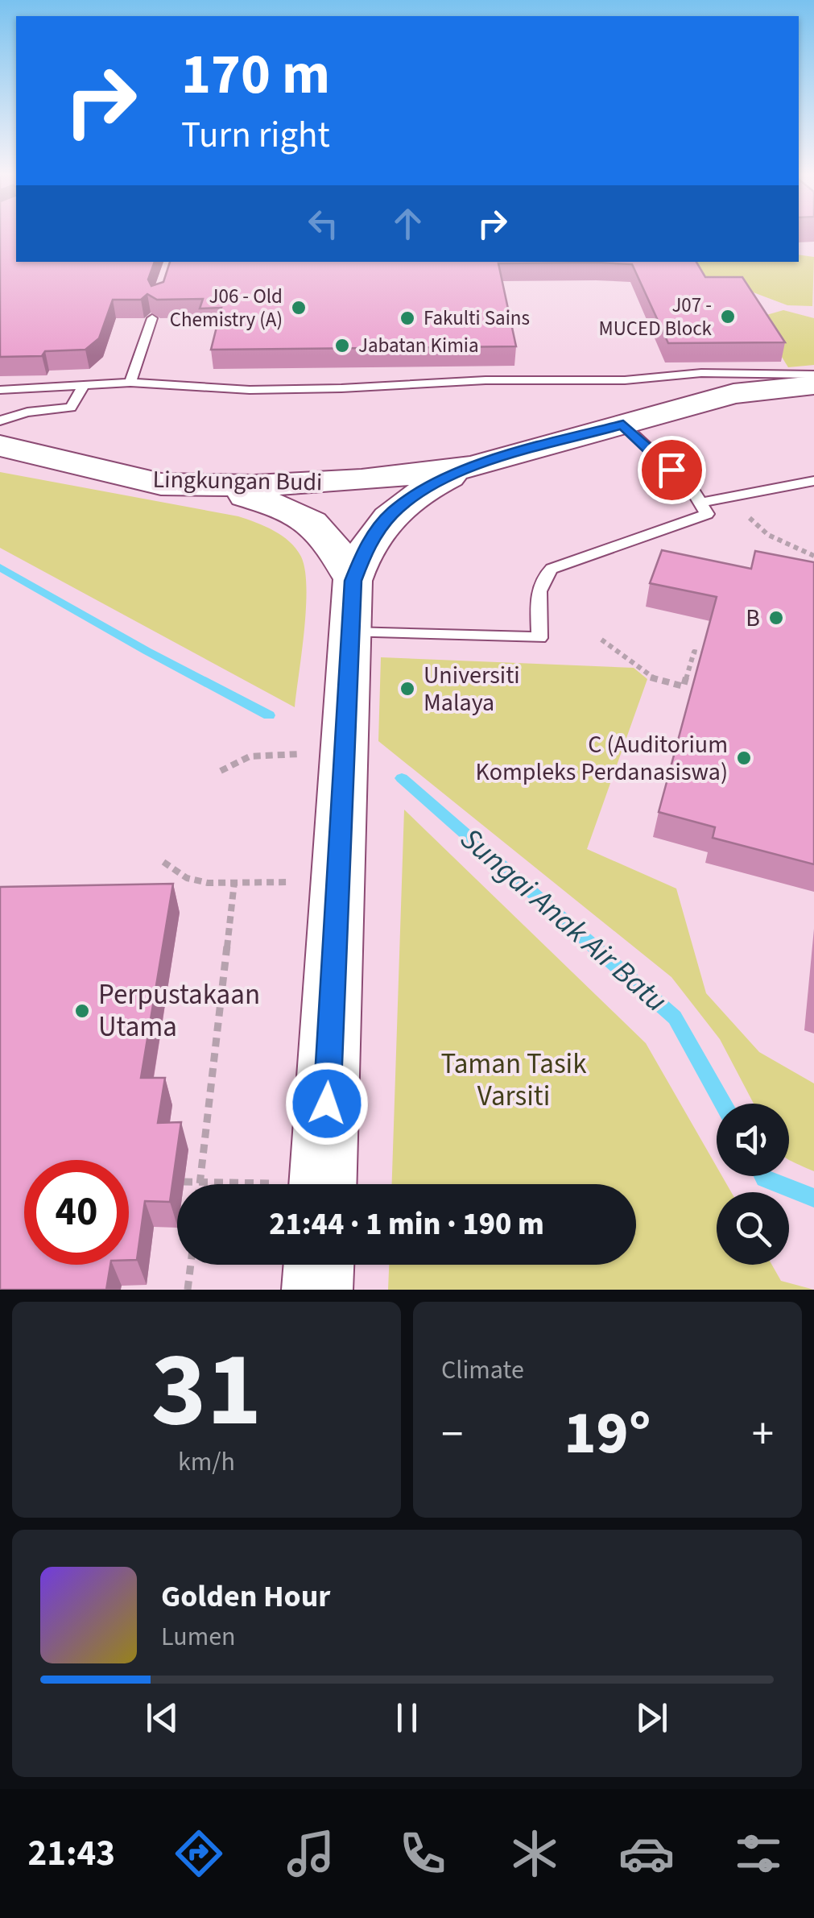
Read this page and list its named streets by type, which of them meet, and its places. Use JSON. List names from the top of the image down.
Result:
{
  "streets": {
    "street": ["Lingkungan Budi"]
  },
  "water": ["Sungai Anak Air Batu"],
  "parks": ["Taman Tasik Varsiti"],
  "places": [
    "J06 - Old Chemistry (A)",
    "J07 - MUCED Block",
    "Fakulti Sains",
    "Jabatan Kimia",
    "B",
    "Universiti Malaya",
    "C (Auditorium Kompleks Perdanasiswa)",
    "Perpustakaan Utama"
  ],
  "page": {
    "turn": ["170 m", "Turn right"],
    "limit": "40",
    "trip": "21:44 · 1 min · 190 m",
    "tile": [
      ["31", "km/h"],
      "Climate"
    ],
    "heat": ["−", "19°", "+"],
    "song": ["Golden Hour", "Lumen"],
    "tabs": "21:43"
  }
}
